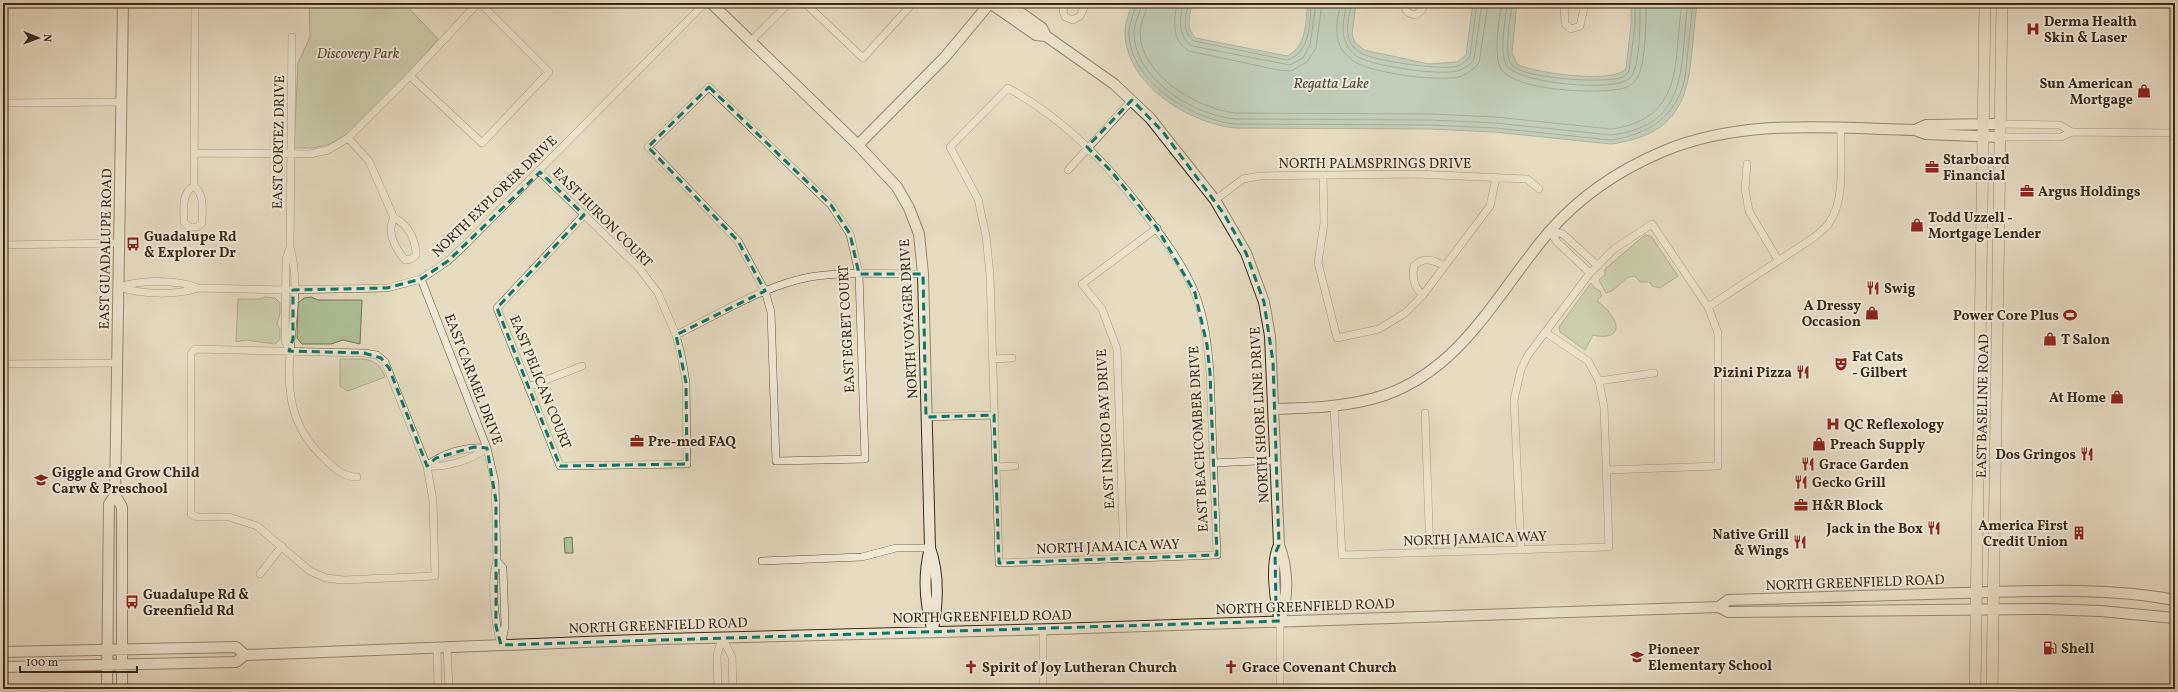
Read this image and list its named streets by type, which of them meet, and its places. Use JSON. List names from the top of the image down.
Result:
{
  "streets": {
    "main road": [
      "EAST GUADALUPE ROAD",
      "NORTH VOYAGER DRIVE",
      "EAST BASELINE ROAD",
      "NORTH SHORE LINE DRIVE",
      "NORTH GREENFIELD ROAD"
    ],
    "street": [
      "EAST CORTEZ DRIVE",
      "NORTH PALMSPRINGS DRIVE",
      "NORTH EXPLORER DRIVE",
      "EAST HURON COURT",
      "EAST EGRET COURT",
      "EAST CARMEL DRIVE",
      "EAST PELICAN COURT",
      "EAST INDIGO BAY DRIVE",
      "EAST BEACHCOMBER DRIVE",
      "NORTH JAMAICA WAY"
    ]
  },
  "crossings": [
    ["EAST CORTEZ DRIVE", "NORTH EXPLORER DRIVE"],
    ["NORTH PALMSPRINGS DRIVE", "NORTH SHORE LINE DRIVE"],
    ["NORTH EXPLORER DRIVE", "EAST HURON COURT"],
    ["NORTH EXPLORER DRIVE", "EAST GUADALUPE ROAD"],
    ["NORTH EXPLORER DRIVE", "EAST CARMEL DRIVE"],
    ["EAST HURON COURT", "EAST PELICAN COURT"],
    ["EAST GUADALUPE ROAD", "NORTH GREENFIELD ROAD"],
    ["NORTH VOYAGER DRIVE", "NORTH GREENFIELD ROAD"],
    ["EAST CARMEL DRIVE", "NORTH GREENFIELD ROAD"],
    ["EAST BASELINE ROAD", "NORTH GREENFIELD ROAD"],
    ["NORTH SHORE LINE DRIVE", "NORTH GREENFIELD ROAD"],
    ["EAST INDIGO BAY DRIVE", "EAST BEACHCOMBER DRIVE"],
    ["EAST INDIGO BAY DRIVE", "NORTH JAMAICA WAY"],
    ["EAST BEACHCOMBER DRIVE", "NORTH JAMAICA WAY"]
  ],
  "water": ["Regatta Lake"],
  "parks": ["Discovery Park"],
  "places": {
    "hospital": ["Derma Health Skin & Laser", "QC Reflexology"],
    "shop": [
      "Sun American Mortgage",
      "Todd Uzzell - Mortgage Lender",
      "A Dressy Occasion",
      "T Salon",
      "At Home",
      "Preach Supply"
    ],
    "office": [
      "Starboard Financial",
      "Argus Holdings",
      "Pre-med FAQ",
      "H&R Block"
    ],
    "bus stop": ["Guadalupe Rd & Explorer Dr", "Guadalupe Rd & Greenfield Rd"],
    "restaurant": [
      "Swig",
      "Pizini Pizza",
      "Dos Gringos",
      "Grace Garden",
      "Gecko Grill",
      "Jack in the Box",
      "Native Grill & Wings"
    ],
    "sports": ["Power Core Plus"],
    "theatre": ["Fat Cats - Gilbert"],
    "school or university": ["Giggle and Grow Child Carw & Preschool", "Pioneer Elementary School"],
    "building": ["America First Credit Union"],
    "fuel station": ["Shell"],
    "church": ["Spirit of Joy Lutheran Church", "Grace Covenant Church"]
  },
  "scale_bar": "100 m",
  "north": "right"
}
